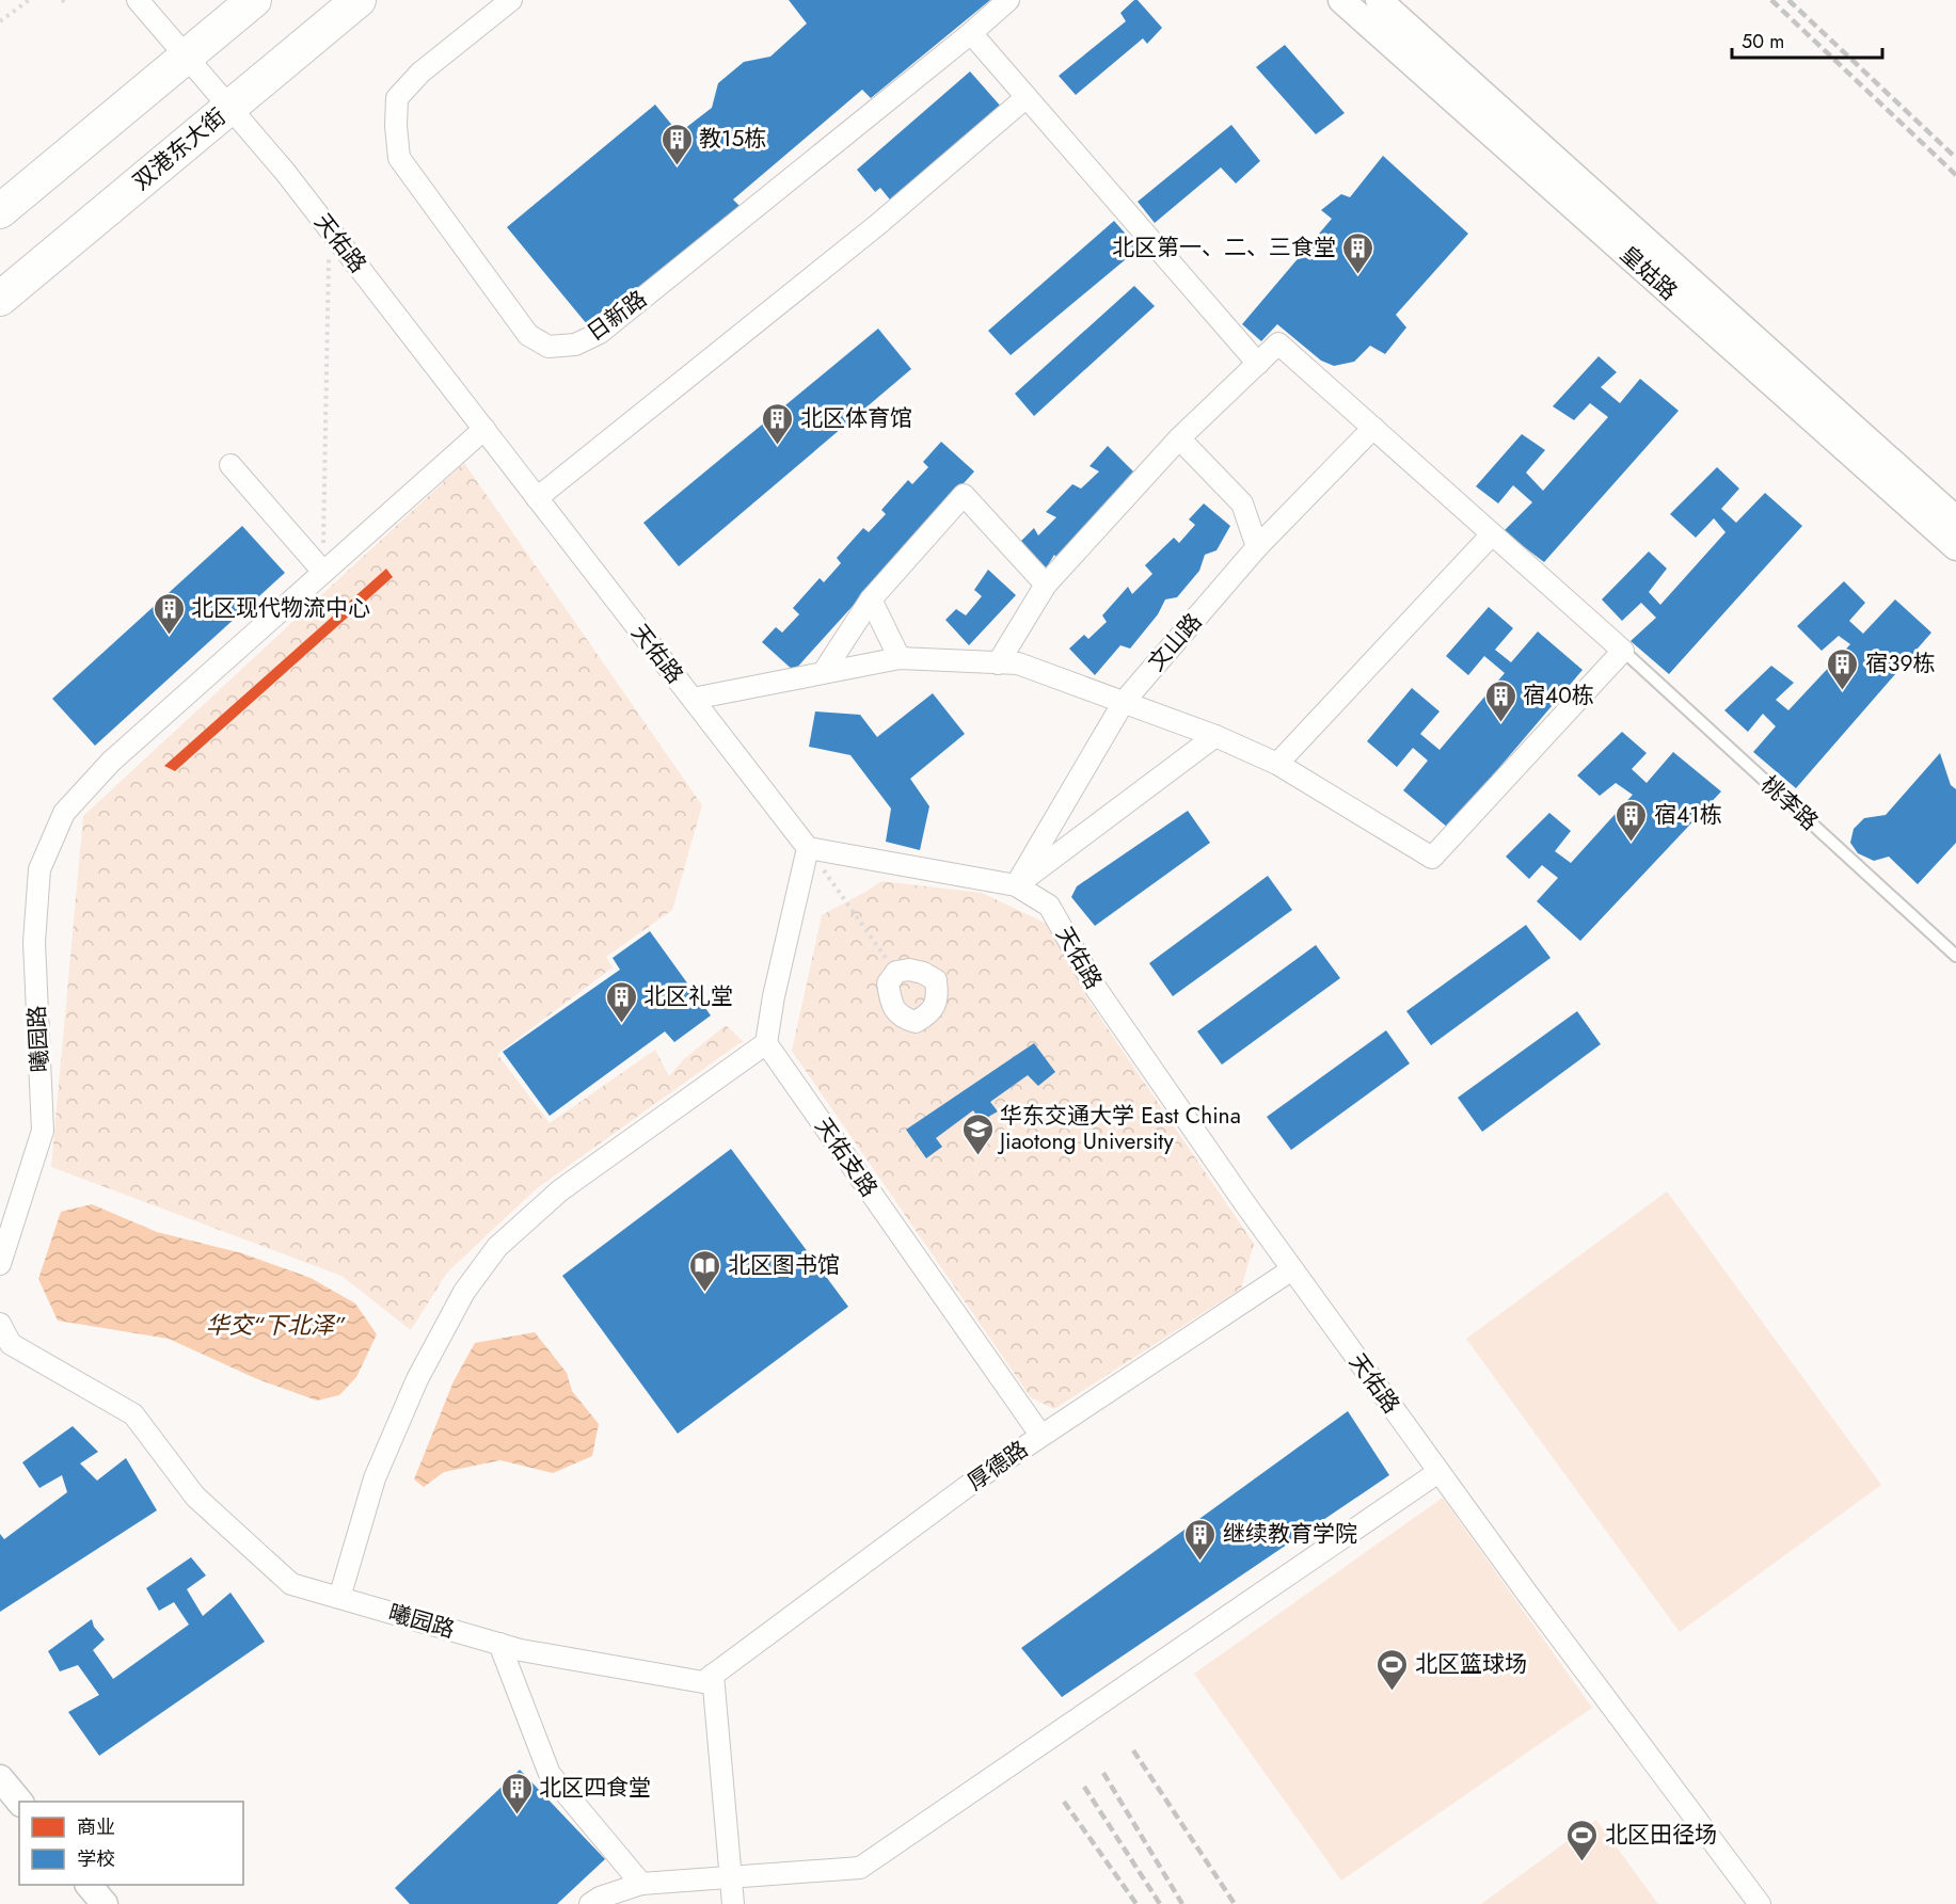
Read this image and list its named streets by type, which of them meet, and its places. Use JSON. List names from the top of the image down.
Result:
{
  "streets": {
    "main road": ["双港东大街"],
    "street": [
      "天佑路",
      "皇姑路",
      "日新路",
      "文山路",
      "曦园路",
      "天佑支路",
      "厚德路"
    ],
    "lane": ["桃李路"]
  },
  "crossings": [
    ["双港东大街", "天佑路"],
    ["天佑路", "文山路"],
    ["天佑路", "曦园路"],
    ["天佑路", "厚德路"],
    ["曦园路", "厚德路"],
    ["天佑支路", "厚德路"]
  ],
  "water": ["华交“下北泽”"],
  "places": {
    "building": [
      "教15栋",
      "北区第一、二、三食堂",
      "北区体育馆",
      "北区现代物流中心",
      "宿39栋",
      "宿40栋",
      "宿41栋",
      "北区礼堂",
      "继续教育学院",
      "北区四食堂"
    ],
    "school or university": ["华东交通大学 East China Jiaotong University"],
    "library": ["北区图书馆"],
    "sports": ["北区篮球场", "北区田径场"]
  },
  "legend": ["商业", "学校"],
  "scale_bar": "50 m"
}
